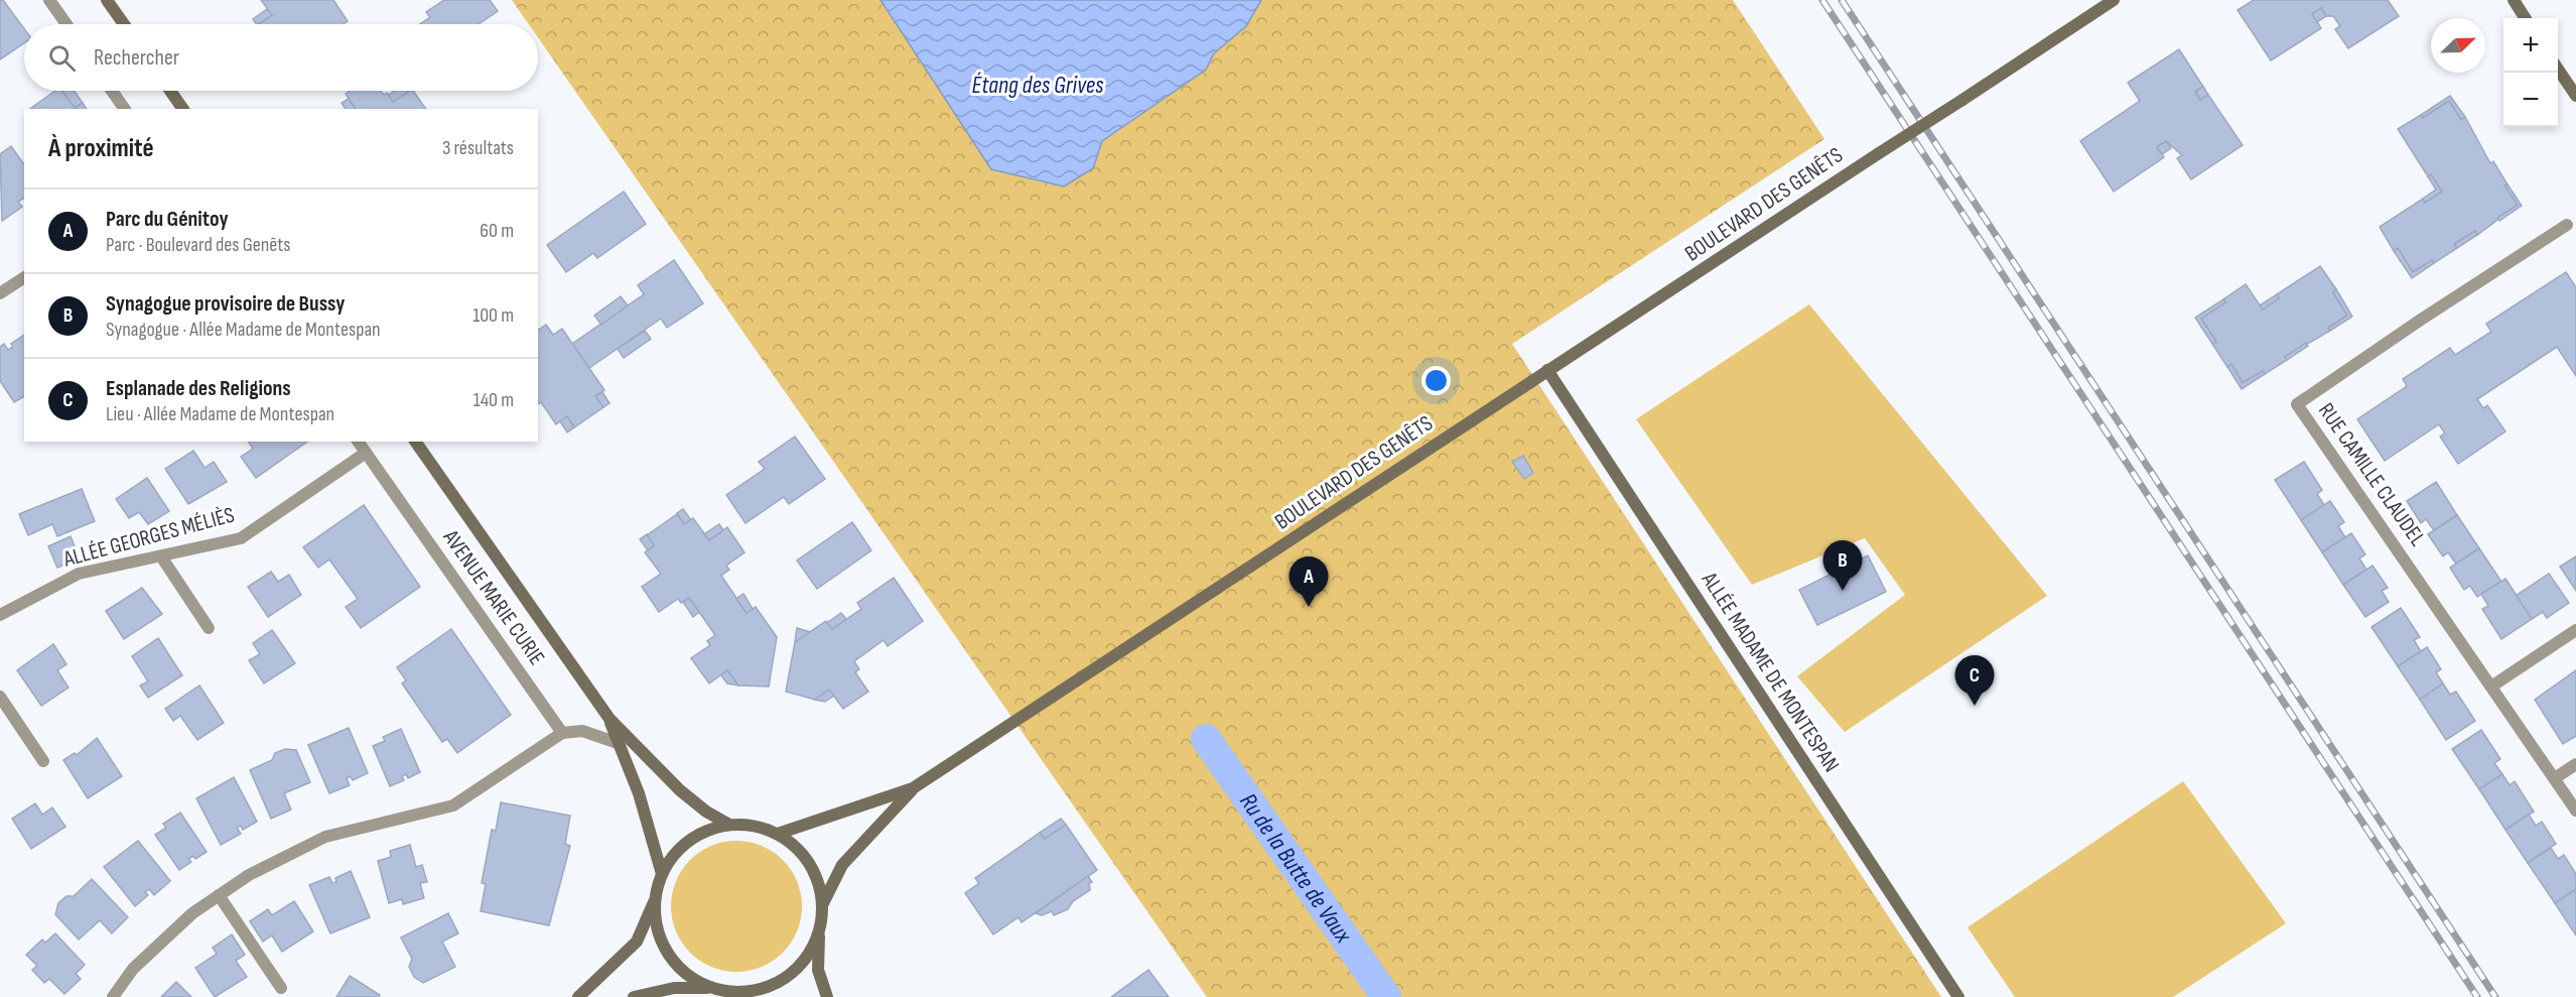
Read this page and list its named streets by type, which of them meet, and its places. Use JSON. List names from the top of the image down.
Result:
{
  "streets": {
    "street": [
      "BOULEVARD DES GENÊTS",
      "RUE CAMILLE CLAUDEL",
      "ALLÉE GEORGES MÉLIÈS",
      "AVENUE MARIE CURIE",
      "ALLÉE MADAME DE MONTESPAN"
    ]
  },
  "crossings": [
    ["BOULEVARD DES GENÊTS", "AVENUE MARIE CURIE"],
    ["BOULEVARD DES GENÊTS", "ALLÉE MADAME DE MONTESPAN"],
    ["ALLÉE GEORGES MÉLIÈS", "AVENUE MARIE CURIE"]
  ],
  "water": ["Étang des Grives", "Ru de la Butte de Vaux"],
  "north": "top right",
  "page": {
    "map_buttons": ["+", "−"],
    "search": "Rechercher",
    "heading": ["À proximité", "3 résultats"],
    "list": [
      {
        "mark": "A",
        "name": "Parc du Génitoy",
        "note": "Parc · Boulevard des Genêts",
        "value": "60 m"
      },
      {
        "mark": "B",
        "name": "Synagogue provisoire de Bussy",
        "note": "Synagogue · Allée Madame de Montespan",
        "value": "100 m"
      },
      {
        "mark": "C",
        "name": "Esplanade des Religions",
        "note": "Lieu · Allée Madame de Montespan",
        "value": "140 m"
      }
    ],
    "pins": ["B", "A", "C"]
  }
}
